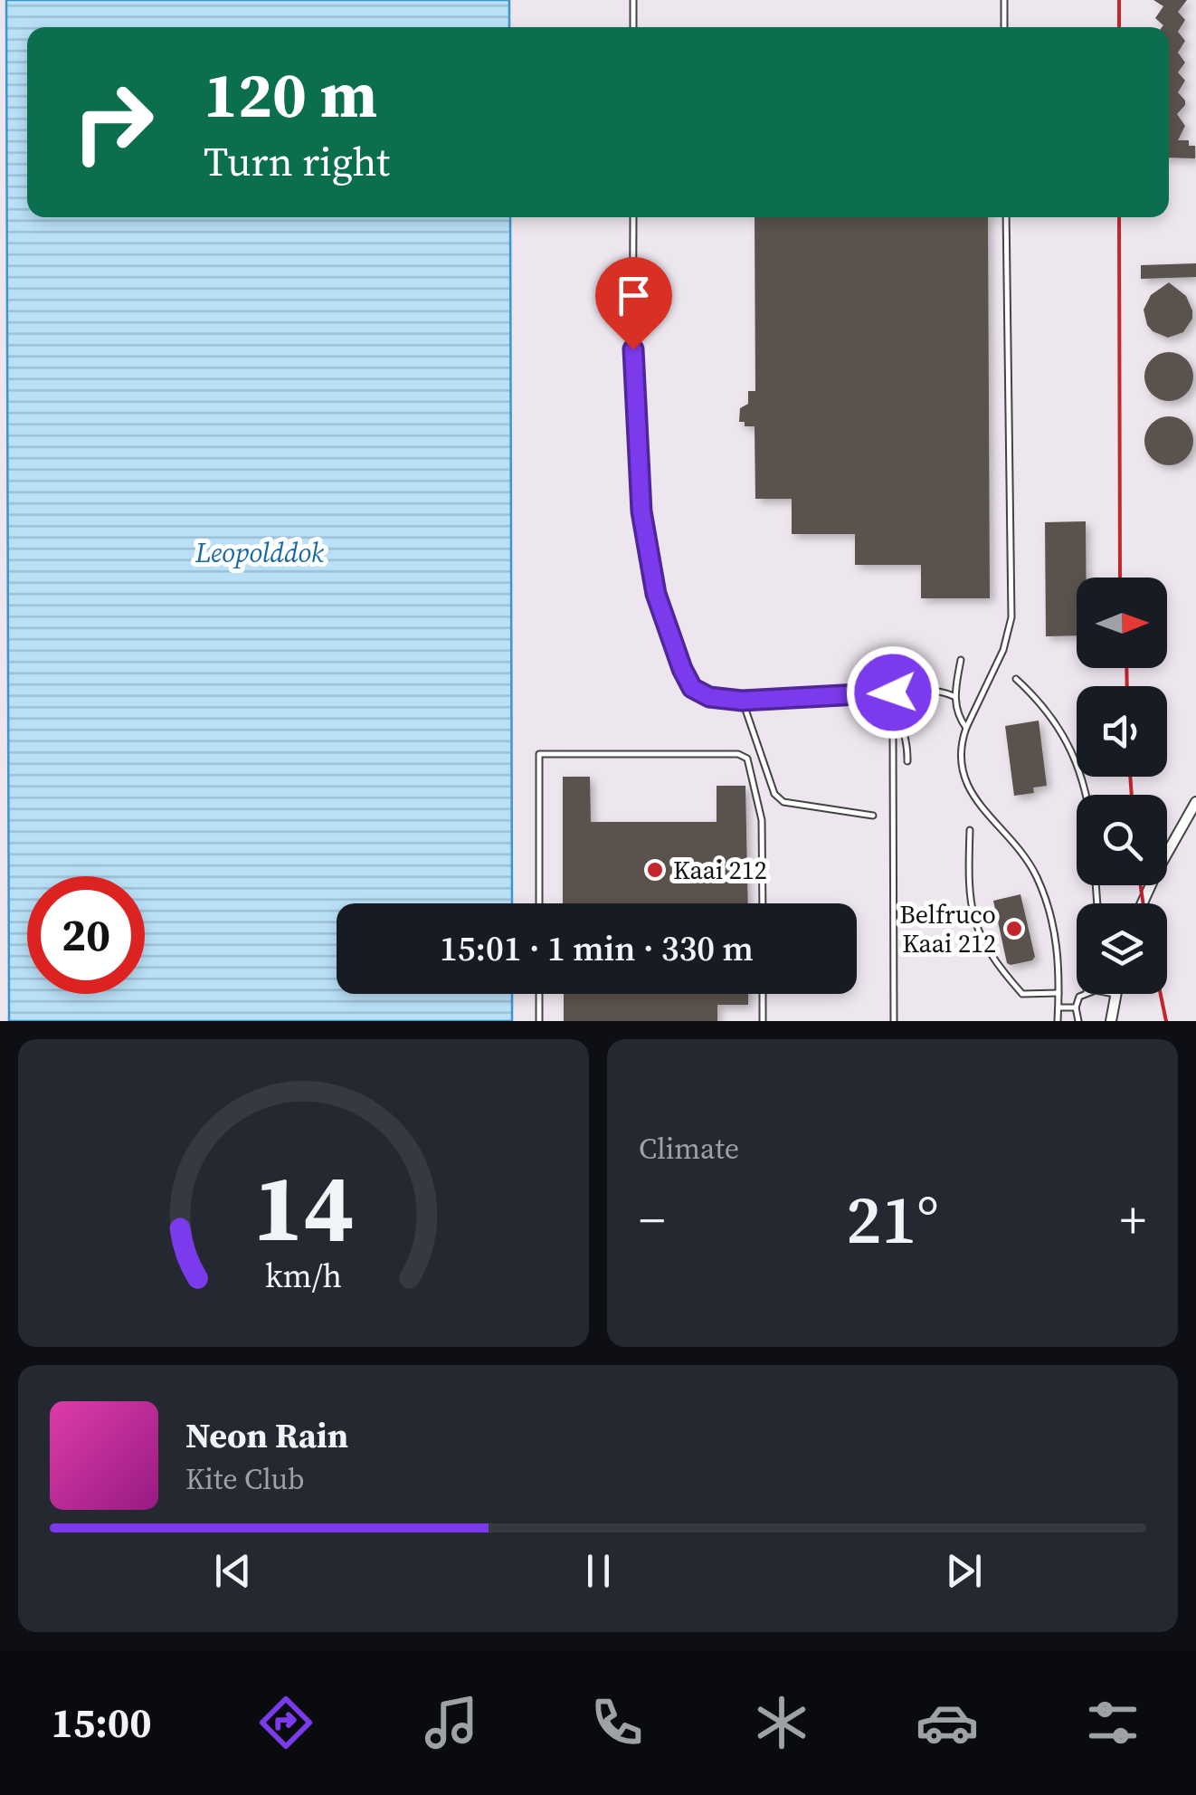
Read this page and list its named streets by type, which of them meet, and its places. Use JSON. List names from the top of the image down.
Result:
{
  "water": ["Leopolddok"],
  "places": ["Kaai 212", "Belfruco Kaai 212"],
  "north": "right",
  "page": {
    "turn": ["120 m", "Turn right"],
    "limit": "20",
    "trip": "15:01 · 1 min · 330 m",
    "tile": "Climate",
    "heat": ["−", "21°", "+"],
    "song": ["Neon Rain", "Kite Club"],
    "tabs": "15:00",
    "gauge": ["14", "km/h"]
  }
}
